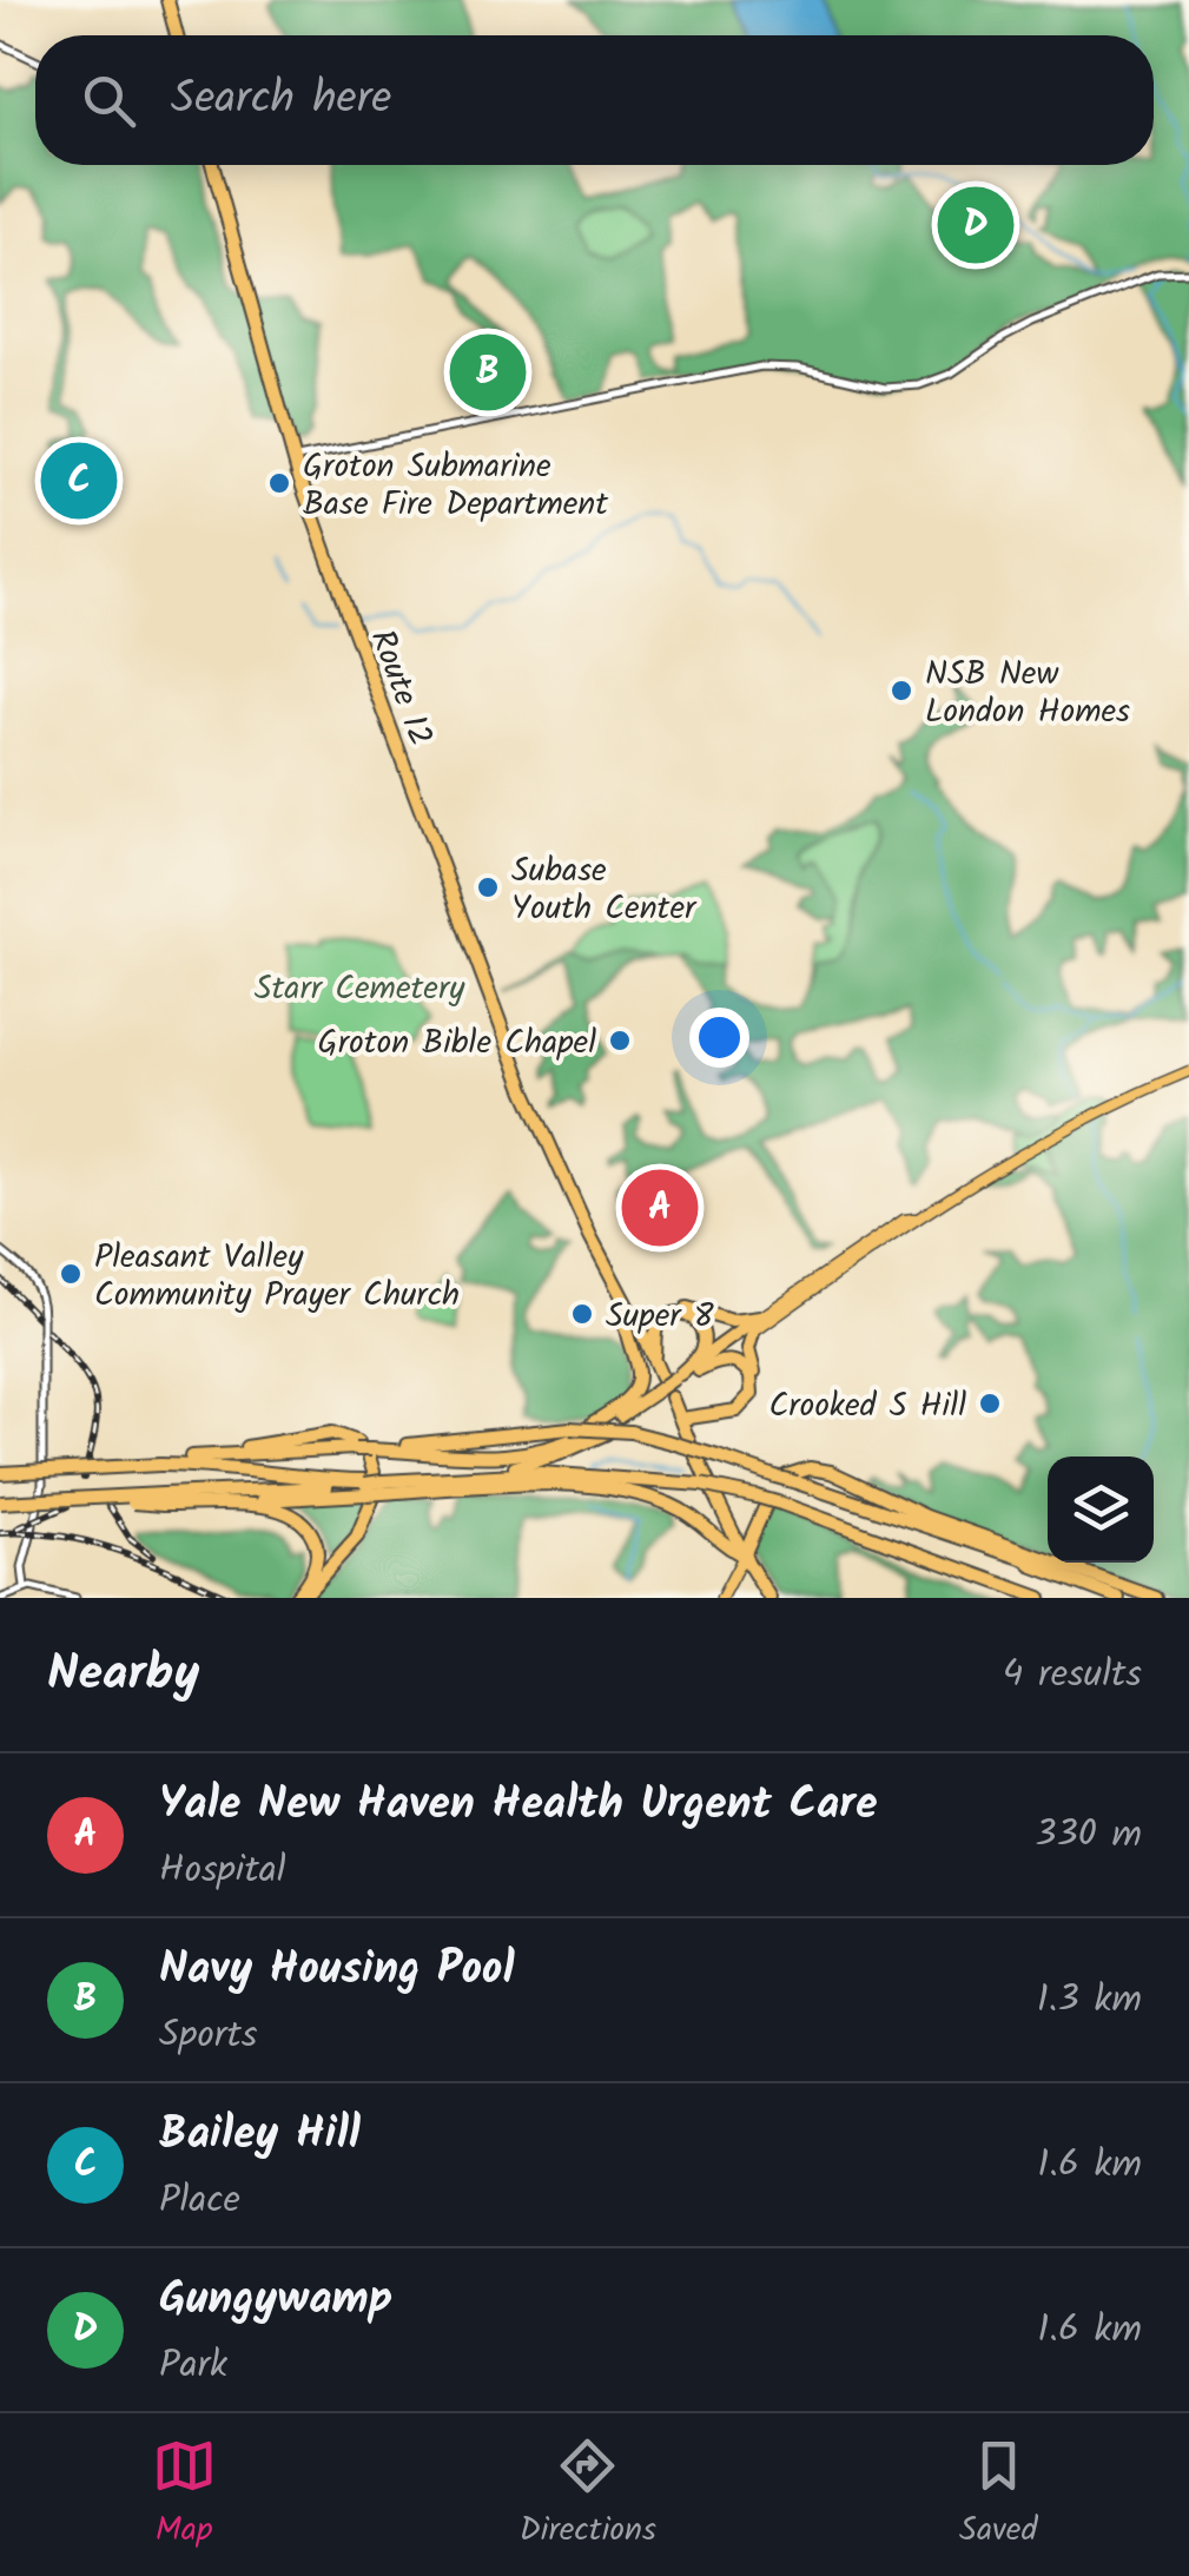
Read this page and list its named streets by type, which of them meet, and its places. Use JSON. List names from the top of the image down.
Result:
{
  "streets": {
    "highway": ["Route 12"]
  },
  "parks": ["Starr Cemetery"],
  "places": [
    "Groton Submarine Base Fire Department",
    "NSB New London Homes",
    "Subase Youth Center",
    "Groton Bible Chapel",
    "Pleasant Valley Community Prayer Church",
    "Super 8",
    "Crooked S Hill"
  ],
  "page": {
    "search": "Search here",
    "pins": [
      "D",
      "B",
      "C",
      "A"
    ],
    "heading": ["Nearby", "4 results"],
    "list": [
      {
        "mark": "A",
        "name": "Yale New Haven Health Urgent Care",
        "note": "Hospital",
        "value": "330 m"
      },
      {
        "mark": "B",
        "name": "Navy Housing Pool",
        "note": "Sports",
        "value": "1.3 km"
      },
      {
        "mark": "C",
        "name": "Bailey Hill",
        "note": "Place",
        "value": "1.6 km"
      },
      {
        "mark": "D",
        "name": "Gungywamp",
        "note": "Park",
        "value": "1.6 km"
      }
    ],
    "nav": ["Map", "Directions", "Saved"]
  }
}
